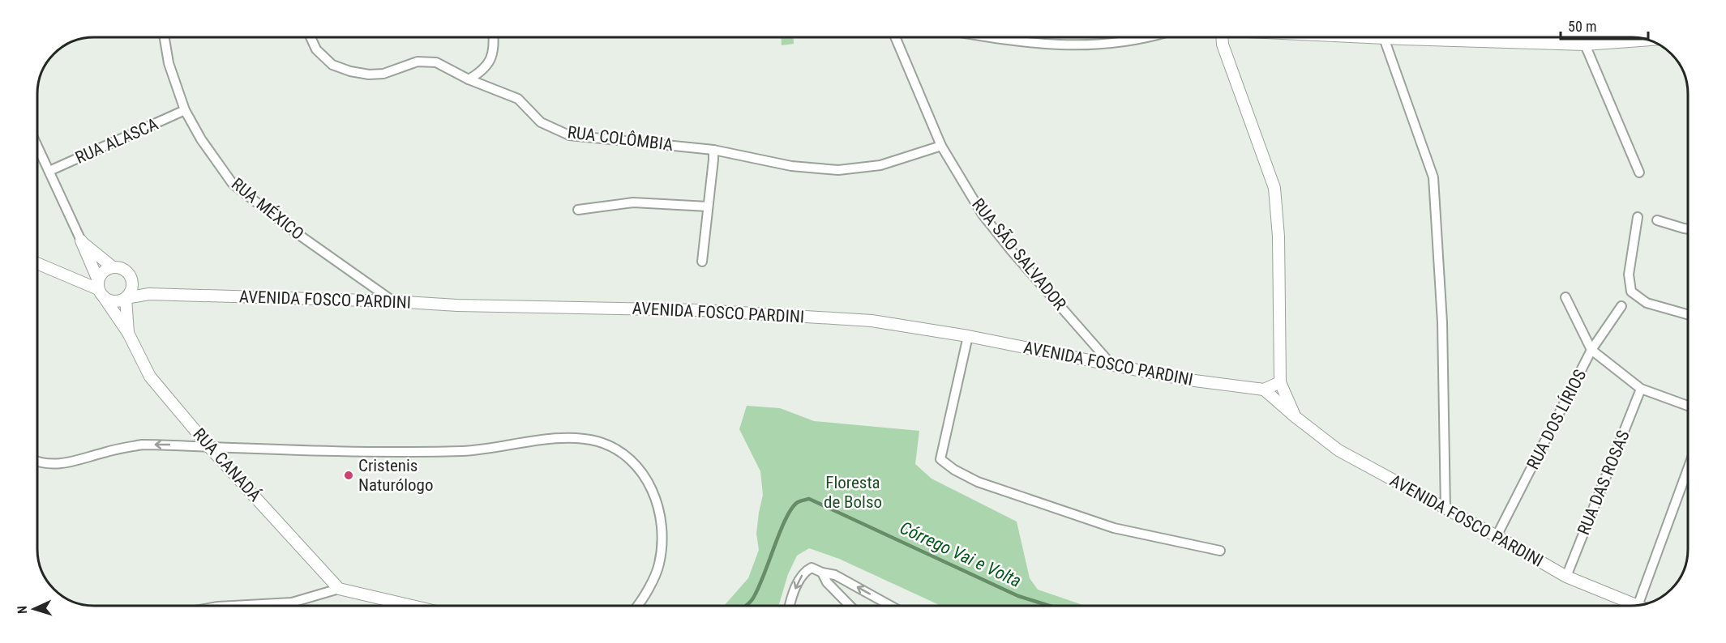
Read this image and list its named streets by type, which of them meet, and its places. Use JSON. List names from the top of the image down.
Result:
{
  "streets": {
    "street": [
      "RUA COLÔMBIA",
      "RUA ALASCA",
      "RUA MÉXICO",
      "RUA SÃO SALVADOR",
      "AVENIDA FOSCO PARDINI",
      "RUA DOS LÍRIOS",
      "RUA CANADÁ",
      "RUA DAS ROSAS"
    ]
  },
  "crossings": [
    ["RUA COLÔMBIA", "RUA SÃO SALVADOR"],
    ["RUA ALASCA", "RUA MÉXICO"],
    ["RUA MÉXICO", "AVENIDA FOSCO PARDINI"],
    ["RUA SÃO SALVADOR", "AVENIDA FOSCO PARDINI"],
    ["AVENIDA FOSCO PARDINI", "RUA DOS LÍRIOS"],
    ["AVENIDA FOSCO PARDINI", "RUA DAS ROSAS"]
  ],
  "water": ["Córrego Vai e Volta"],
  "parks": ["Floresta de Bolso"],
  "places": ["Cristenis Naturólogo"],
  "scale_bar": "50 m",
  "north": "left"
}
